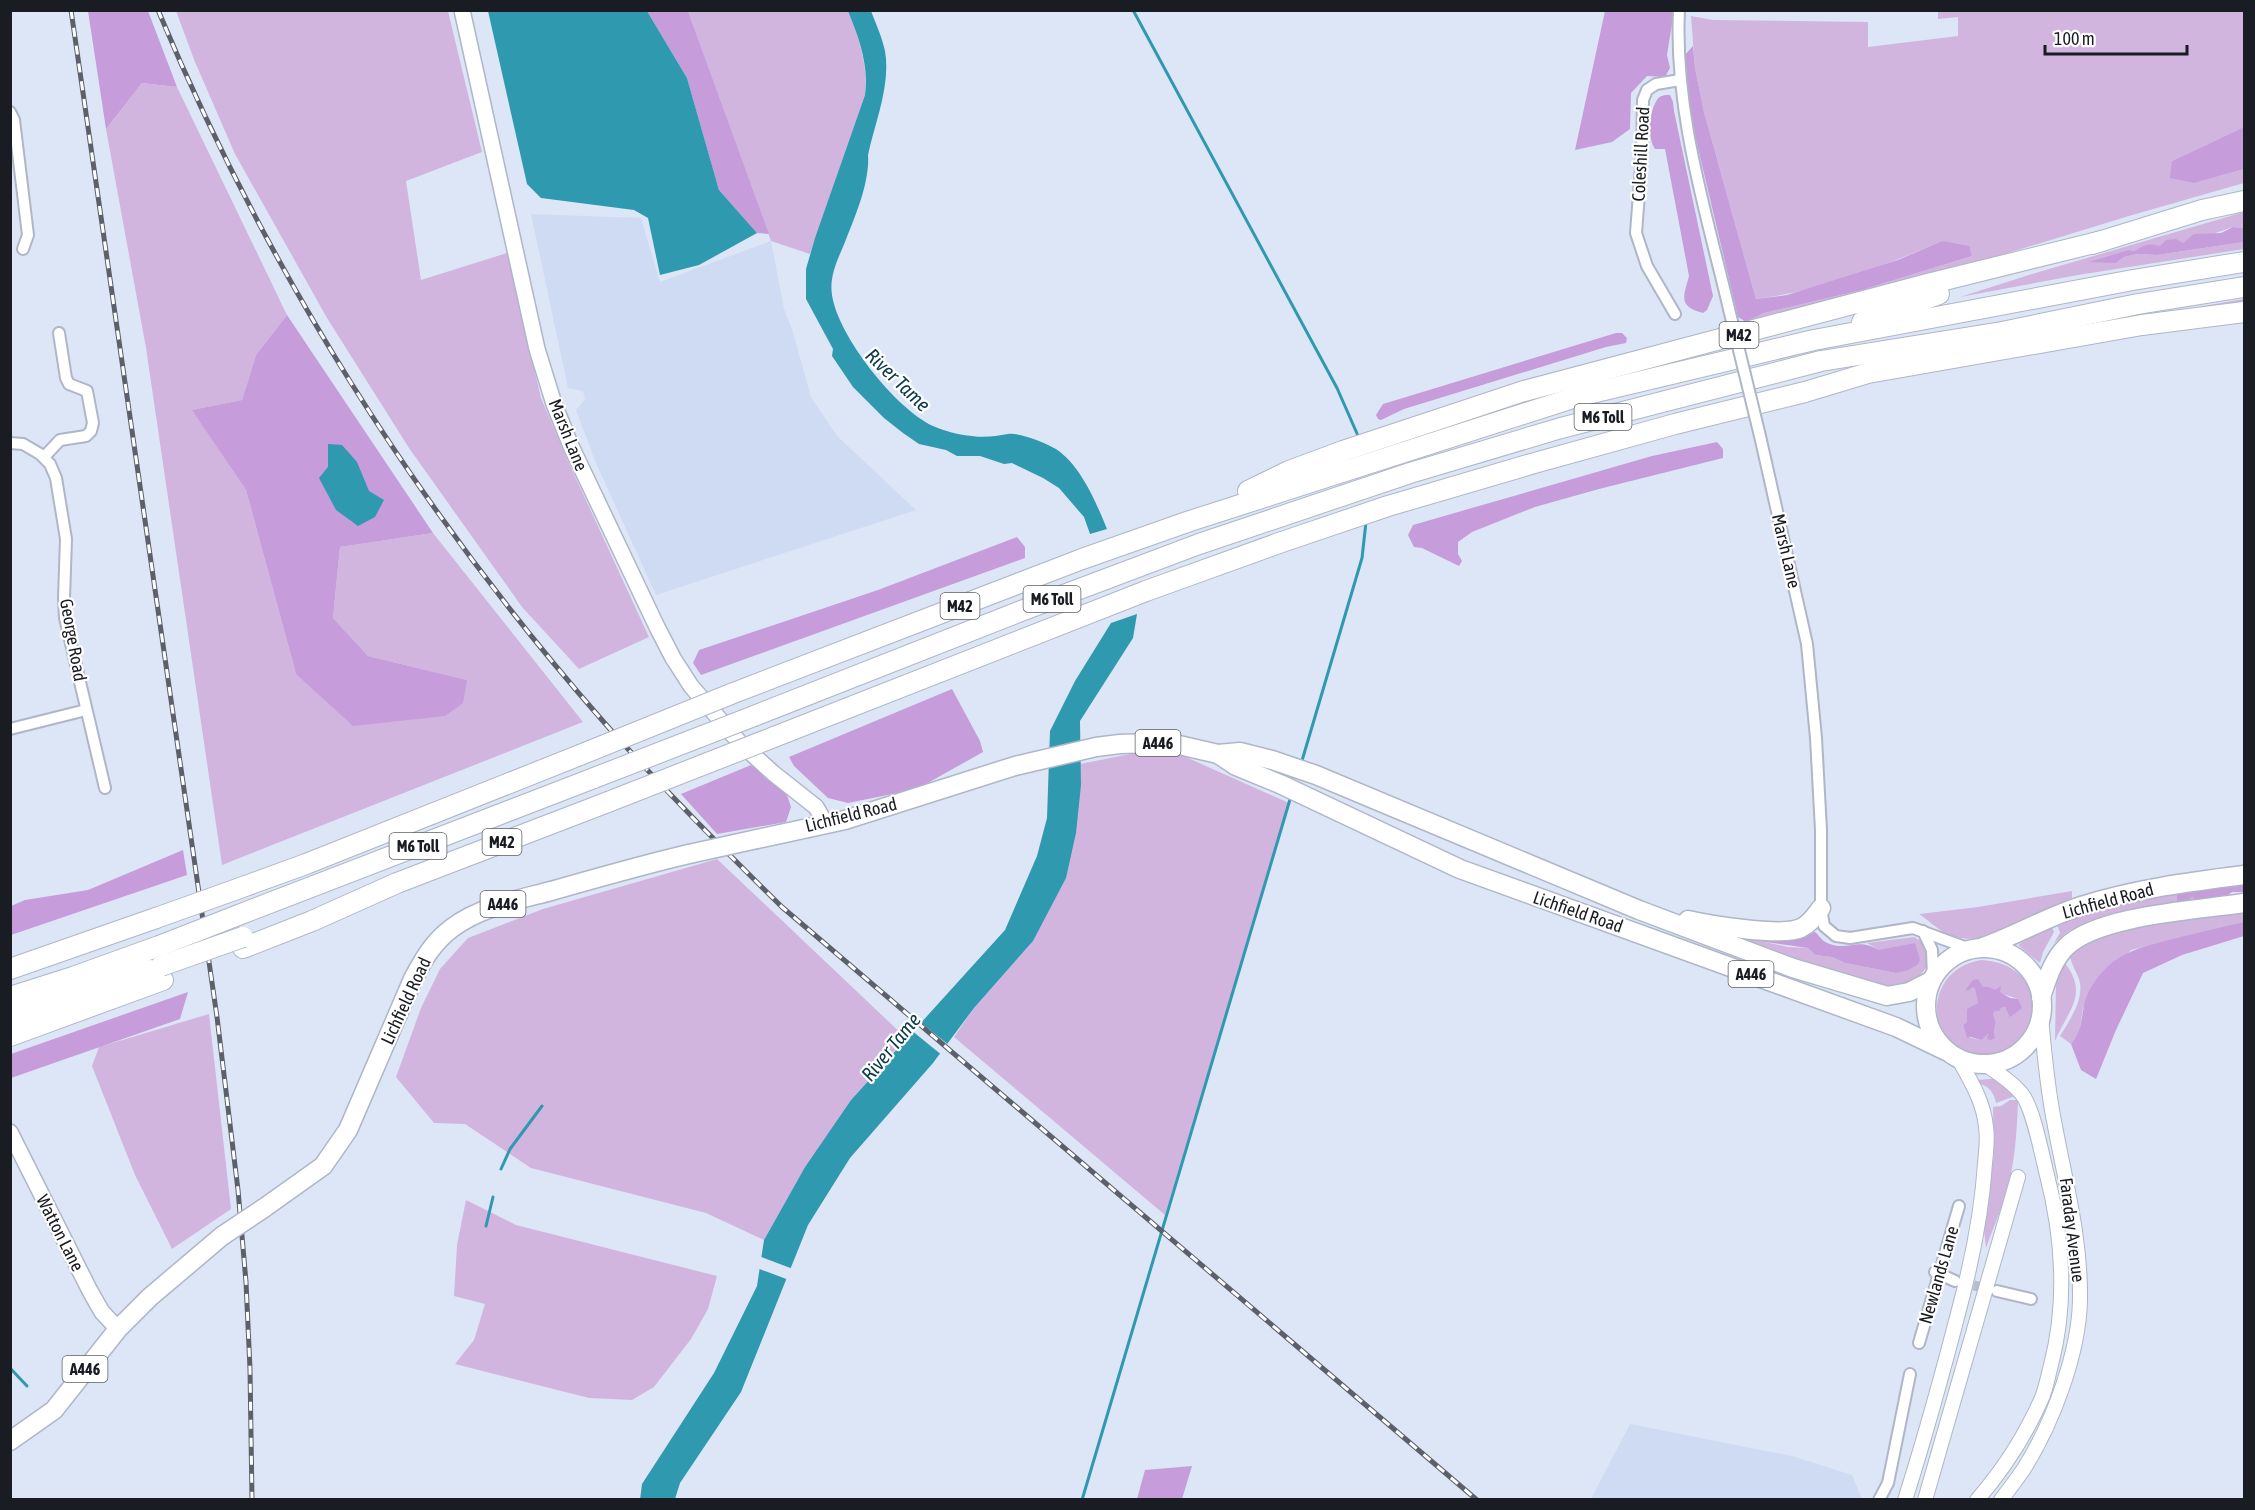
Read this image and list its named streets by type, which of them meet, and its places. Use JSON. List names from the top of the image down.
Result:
{
  "streets": {
    "highway": [
      "M42",
      "M6 Toll",
      "A446",
      "Lichfield Road"
    ],
    "main road": ["Marsh Lane", "Watton Lane"],
    "street": [
      "Coleshill Road",
      "George Road",
      "Faraday Avenue",
      "Newlands Lane"
    ]
  },
  "crossings": [
    ["Coleshill Road", "Marsh Lane"],
    ["Marsh Lane", "Lichfield Road"],
    ["Marsh Lane", "Faraday Avenue"],
    ["Lichfield Road", "Faraday Avenue"],
    ["Lichfield Road", "Watton Lane"]
  ],
  "water": ["River Tame"],
  "scale_bar": "100 m"
}
